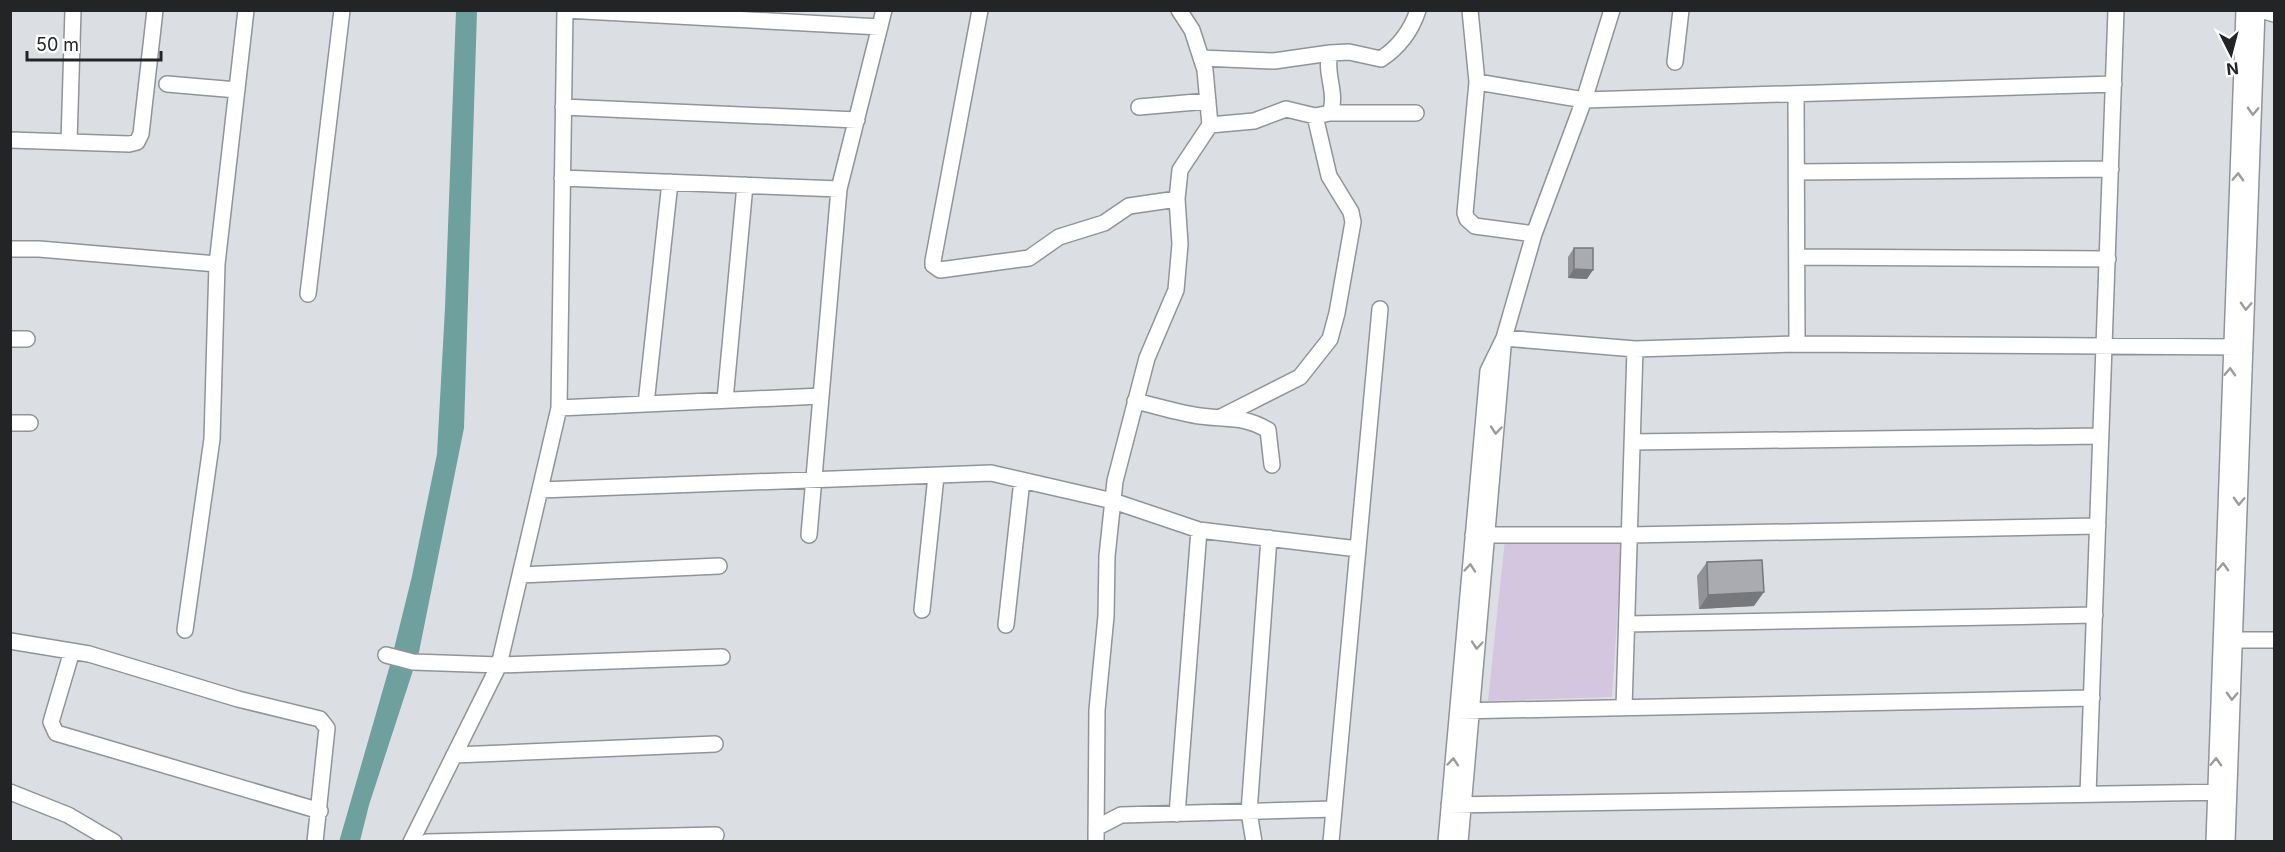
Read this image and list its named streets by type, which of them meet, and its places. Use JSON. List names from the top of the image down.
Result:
{
  "scale_bar": "50 m",
  "north": "bottom"
}
